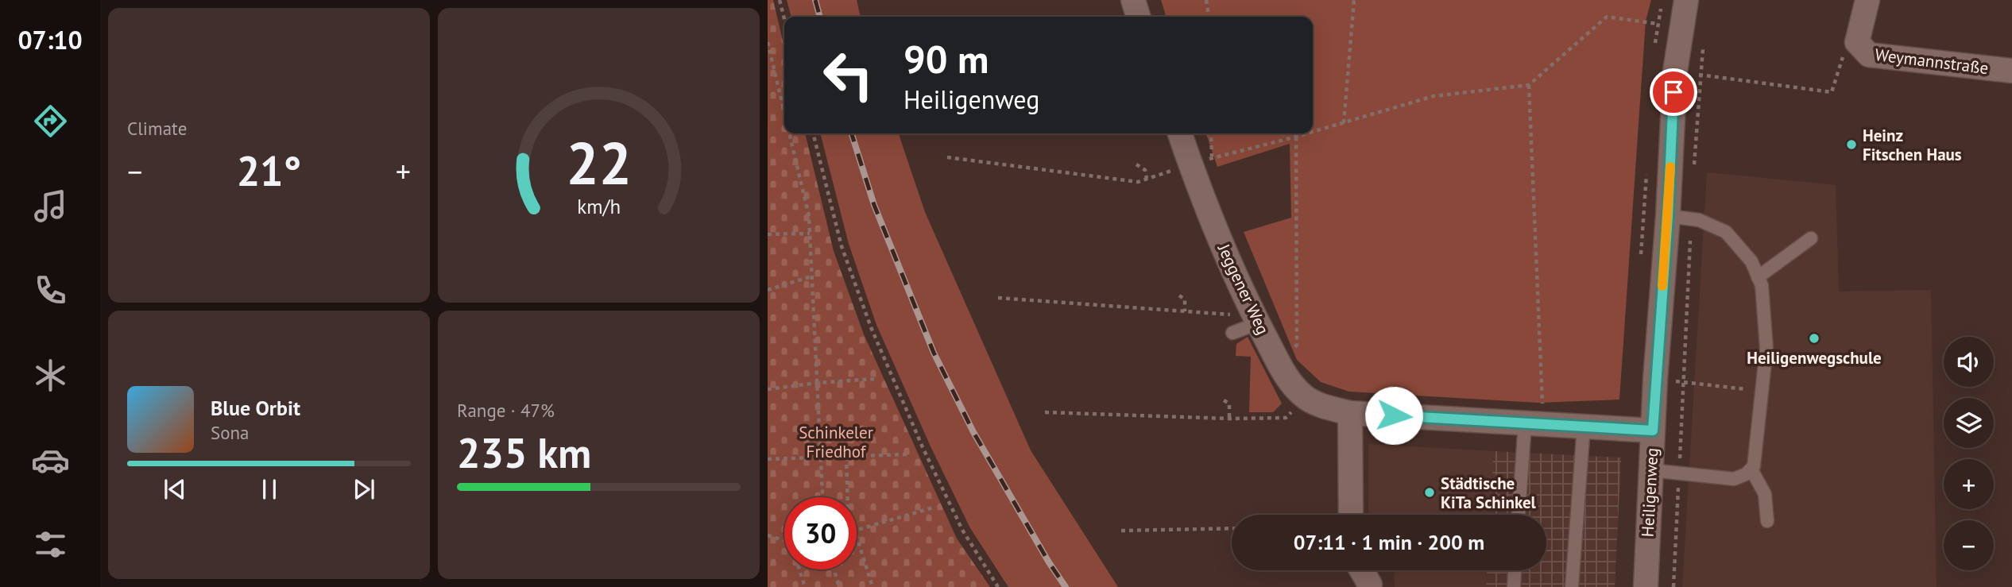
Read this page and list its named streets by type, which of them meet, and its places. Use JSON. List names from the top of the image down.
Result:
{
  "streets": {
    "street": ["Weymannstraße", "Jeggener Weg", "Heiligenweg"]
  },
  "crossings": [
    ["Jeggener Weg", "Heiligenweg"]
  ],
  "parks": ["Schinkeler Friedhof"],
  "places": ["Heinz Fitschen Haus", "Heiligenwegschule", "Städtische KiTa Schinkel"],
  "page": {
    "tabs": "07:10",
    "tile": [
      "Climate",
      ["Range · 47%", "235 km"]
    ],
    "turn": ["90 m", "Heiligenweg"],
    "heat": ["−", "21°", "+"],
    "map_buttons": ["+", "−"],
    "song": ["Blue Orbit", "Sona"],
    "limit": "30",
    "trip": "07:11 · 1 min · 200 m",
    "gauge": ["22", "km/h"]
  }
}
